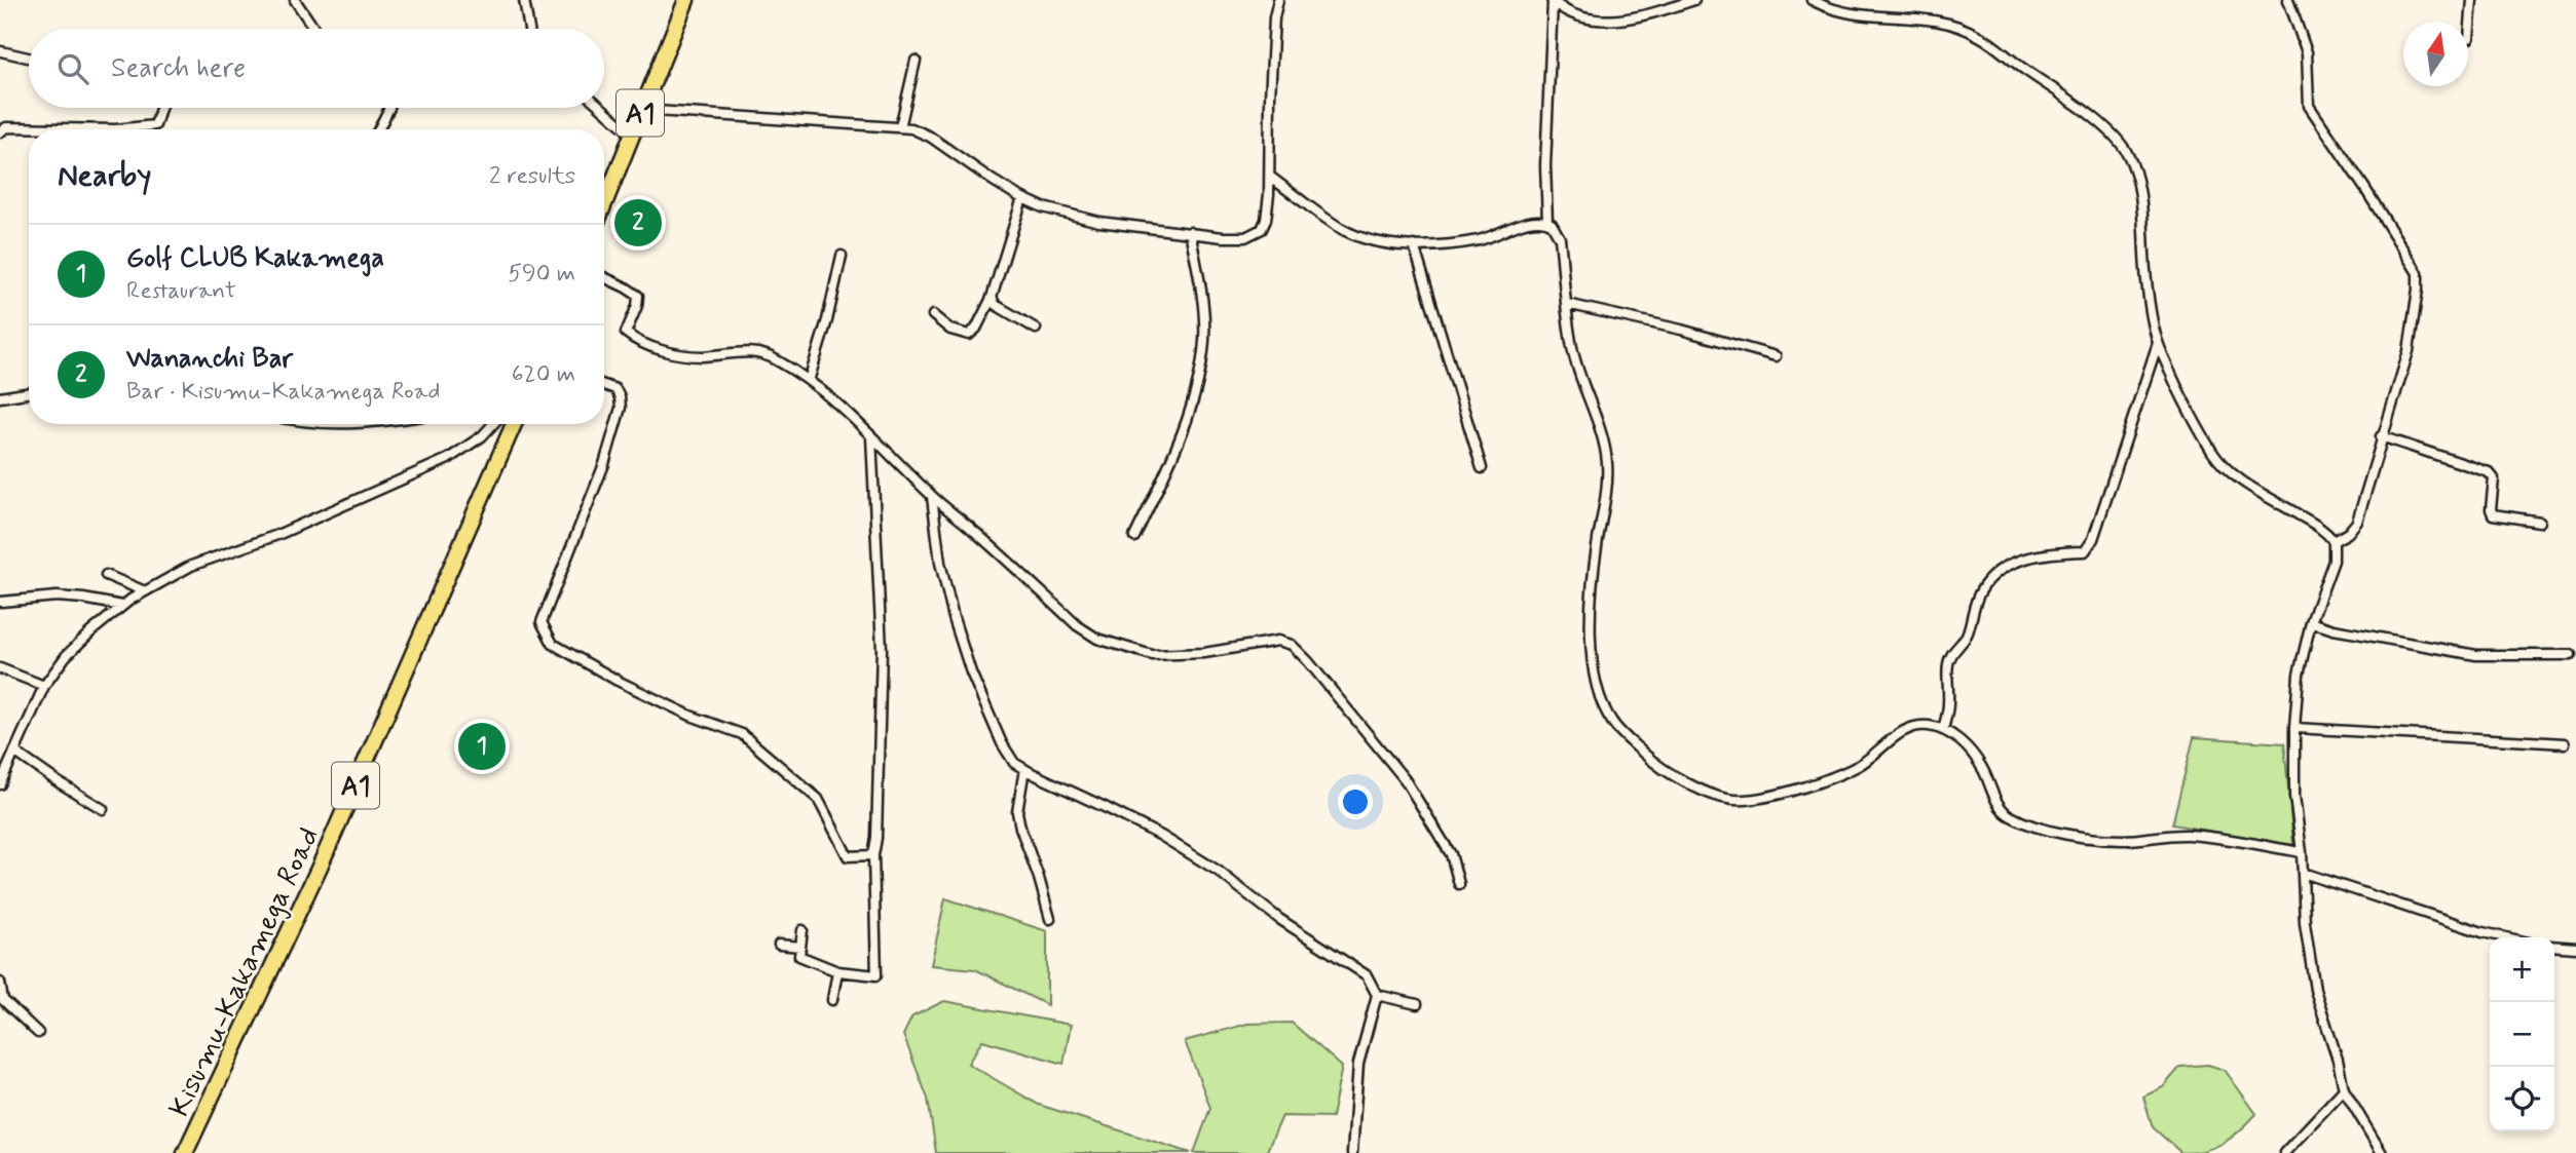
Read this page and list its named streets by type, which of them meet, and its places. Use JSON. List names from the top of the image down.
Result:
{
  "streets": {
    "highway": ["A1", "Kisumu-Kakamega Road"]
  },
  "north": "top",
  "page": {
    "search": "Search here",
    "heading": ["Nearby", "2 results"],
    "pins": ["2", "1"],
    "list": [
      {
        "mark": "1",
        "name": "Golf CLUB Kakamega",
        "note": "Restaurant",
        "value": "590 m"
      },
      {
        "mark": "2",
        "name": "Wananchi Bar",
        "note": "Bar · Kisumu-Kakamega Road",
        "value": "620 m"
      }
    ],
    "map_buttons": ["+", "−"]
  }
}
